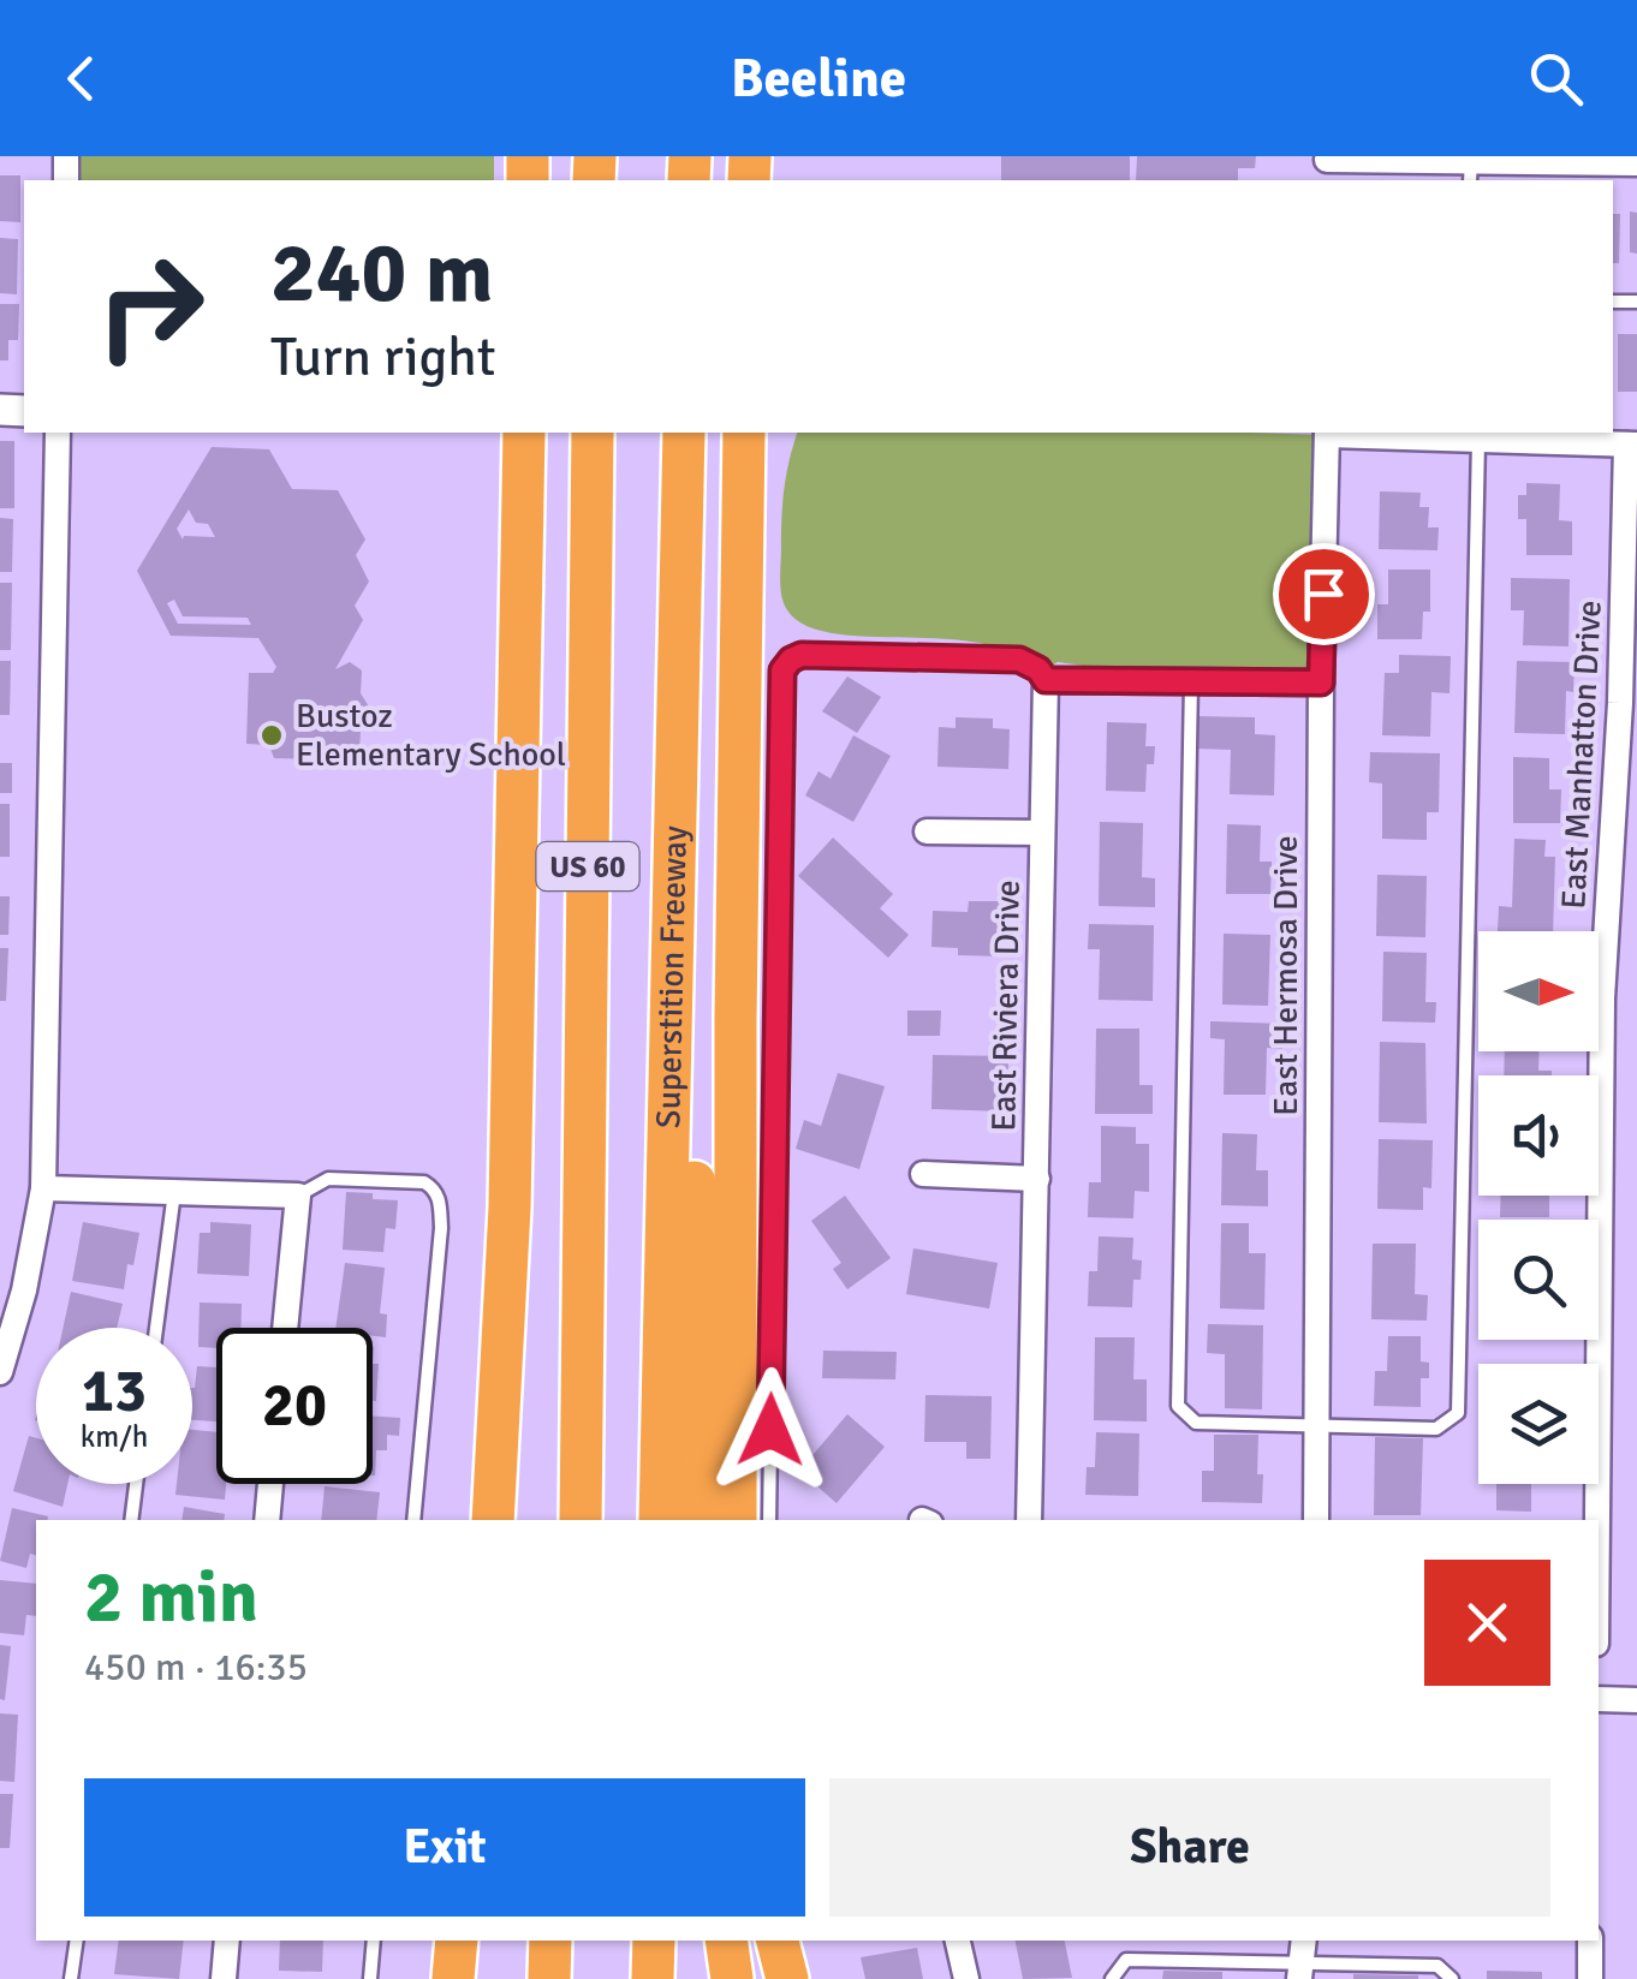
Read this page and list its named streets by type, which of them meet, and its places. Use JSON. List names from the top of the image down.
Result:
{
  "streets": {
    "highway": ["US 60", "Superstition Freeway"],
    "street": ["East Manhatton Drive", "East Hermosa Drive", "East Riviera Drive"]
  },
  "places": ["Bustoz Elementary School"],
  "north": "right",
  "page": {
    "header": "Beeline",
    "turn": ["240 m", "Turn right"],
    "speed": "13 km/h",
    "limit": "20",
    "heading": ["2 min", "450 m · 16:35"],
    "buttons": ["Exit", "Share"]
  }
}
